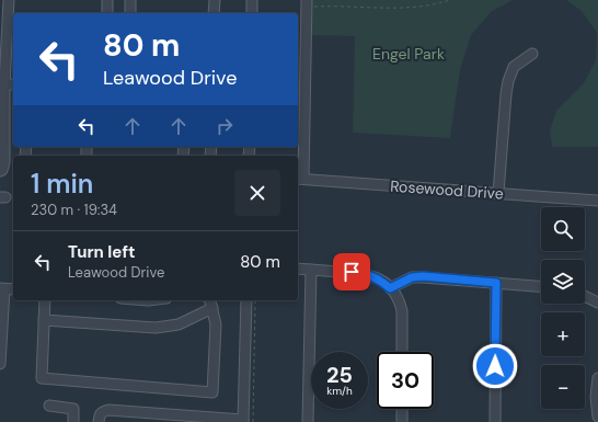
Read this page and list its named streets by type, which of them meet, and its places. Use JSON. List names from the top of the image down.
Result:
{
  "streets": {
    "street": ["Rosewood Drive"]
  },
  "parks": ["Engel Park"],
  "page": {
    "turn": ["80 m", "Leawood Drive"],
    "heading": ["1 min", "230 m · 19:34"],
    "map_buttons": ["+", "−"],
    "list": [
      {
        "name": "Turn left",
        "note": "Leawood Drive",
        "value": "80 m"
      }
    ],
    "speed": "25 km/h",
    "limit": "30"
  }
}
